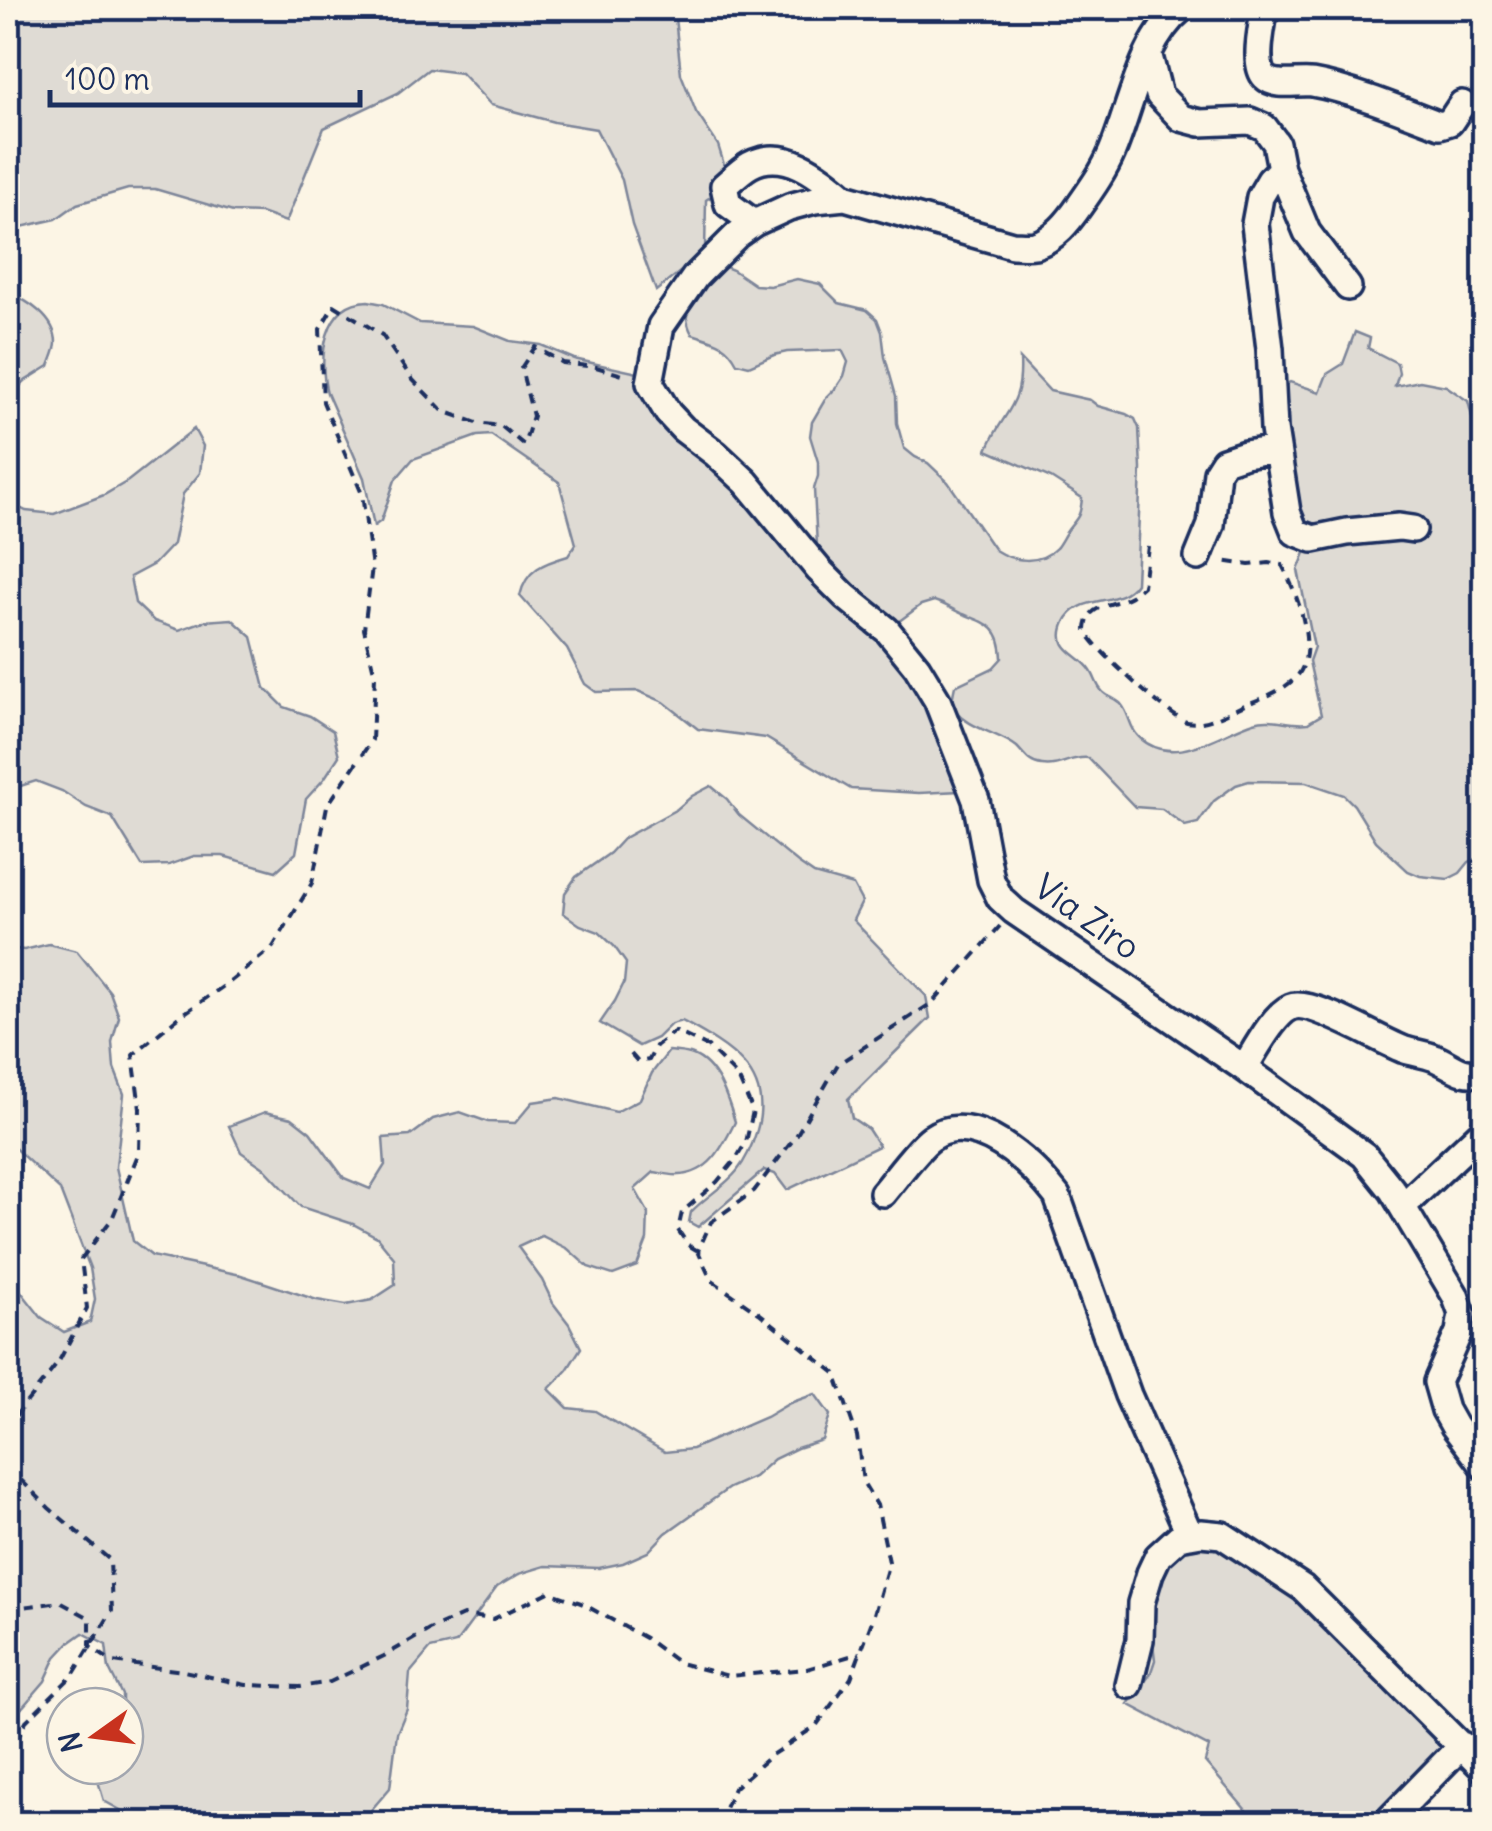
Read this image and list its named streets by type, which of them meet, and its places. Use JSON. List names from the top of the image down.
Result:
{
  "streets": {
    "street": ["Via Ziro"]
  },
  "scale_bar": "100 m",
  "north": "left"
}
